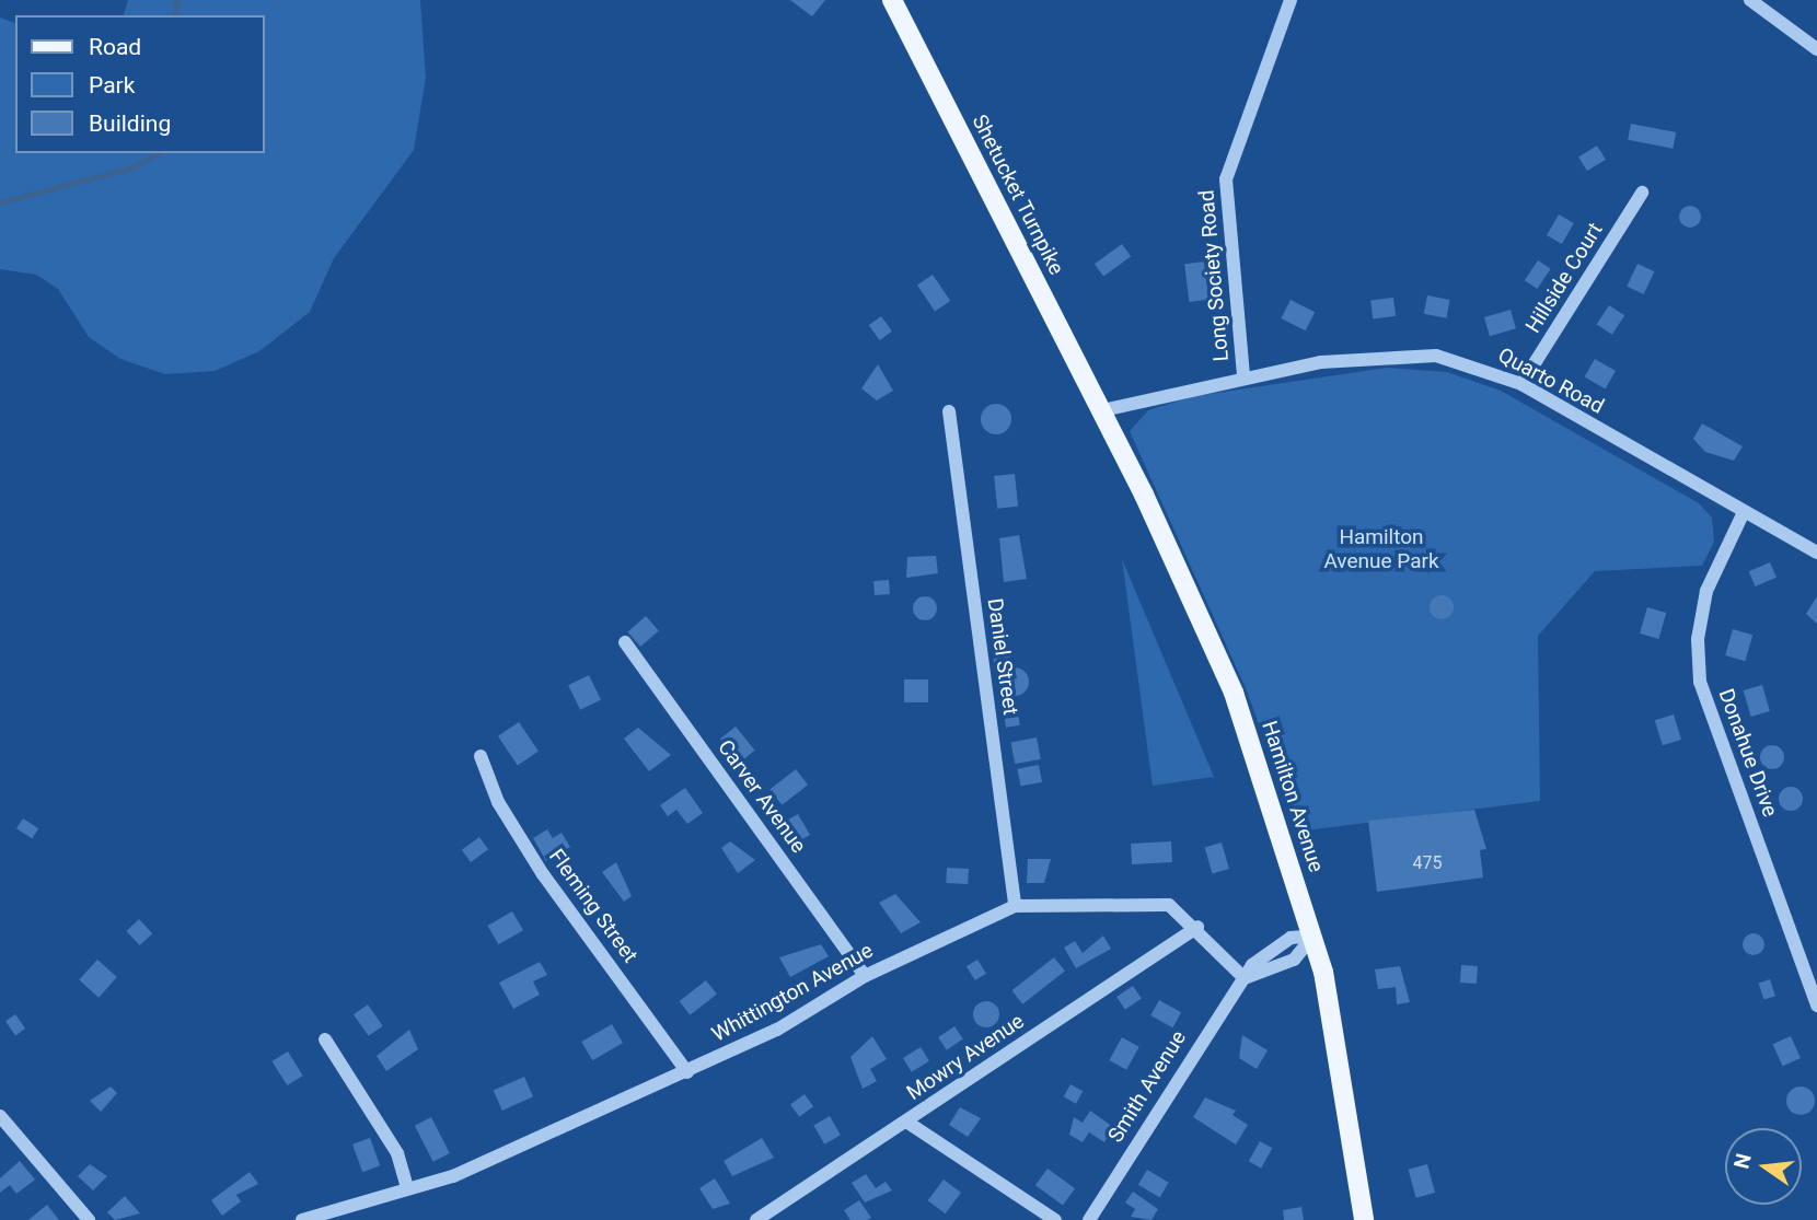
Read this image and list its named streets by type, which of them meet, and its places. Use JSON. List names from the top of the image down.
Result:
{
  "streets": {
    "main road": ["Shetucket Turnpike", "Hamilton Avenue"],
    "street": [
      "Long Society Road",
      "Hillside Court",
      "Quarto Road",
      "Daniel Street",
      "Donahue Drive",
      "Carver Avenue",
      "Fleming Street",
      "Whittington Avenue",
      "Mowry Avenue",
      "Smith Avenue"
    ]
  },
  "crossings": [
    ["Shetucket Turnpike", "Quarto Road"],
    ["Shetucket Turnpike", "Hamilton Avenue"],
    ["Long Society Road", "Quarto Road"],
    ["Hillside Court", "Quarto Road"],
    ["Quarto Road", "Donahue Drive"],
    ["Quarto Road", "Hamilton Avenue"],
    ["Daniel Street", "Whittington Avenue"],
    ["Carver Avenue", "Whittington Avenue"],
    ["Hamilton Avenue", "Smith Avenue"],
    ["Fleming Street", "Whittington Avenue"],
    ["Whittington Avenue", "Mowry Avenue"],
    ["Whittington Avenue", "Smith Avenue"]
  ],
  "parks": ["Hamilton Avenue Park"],
  "house_numbers": ["475"],
  "legend": ["Road", "Park", "Building"],
  "north": "left"
}
